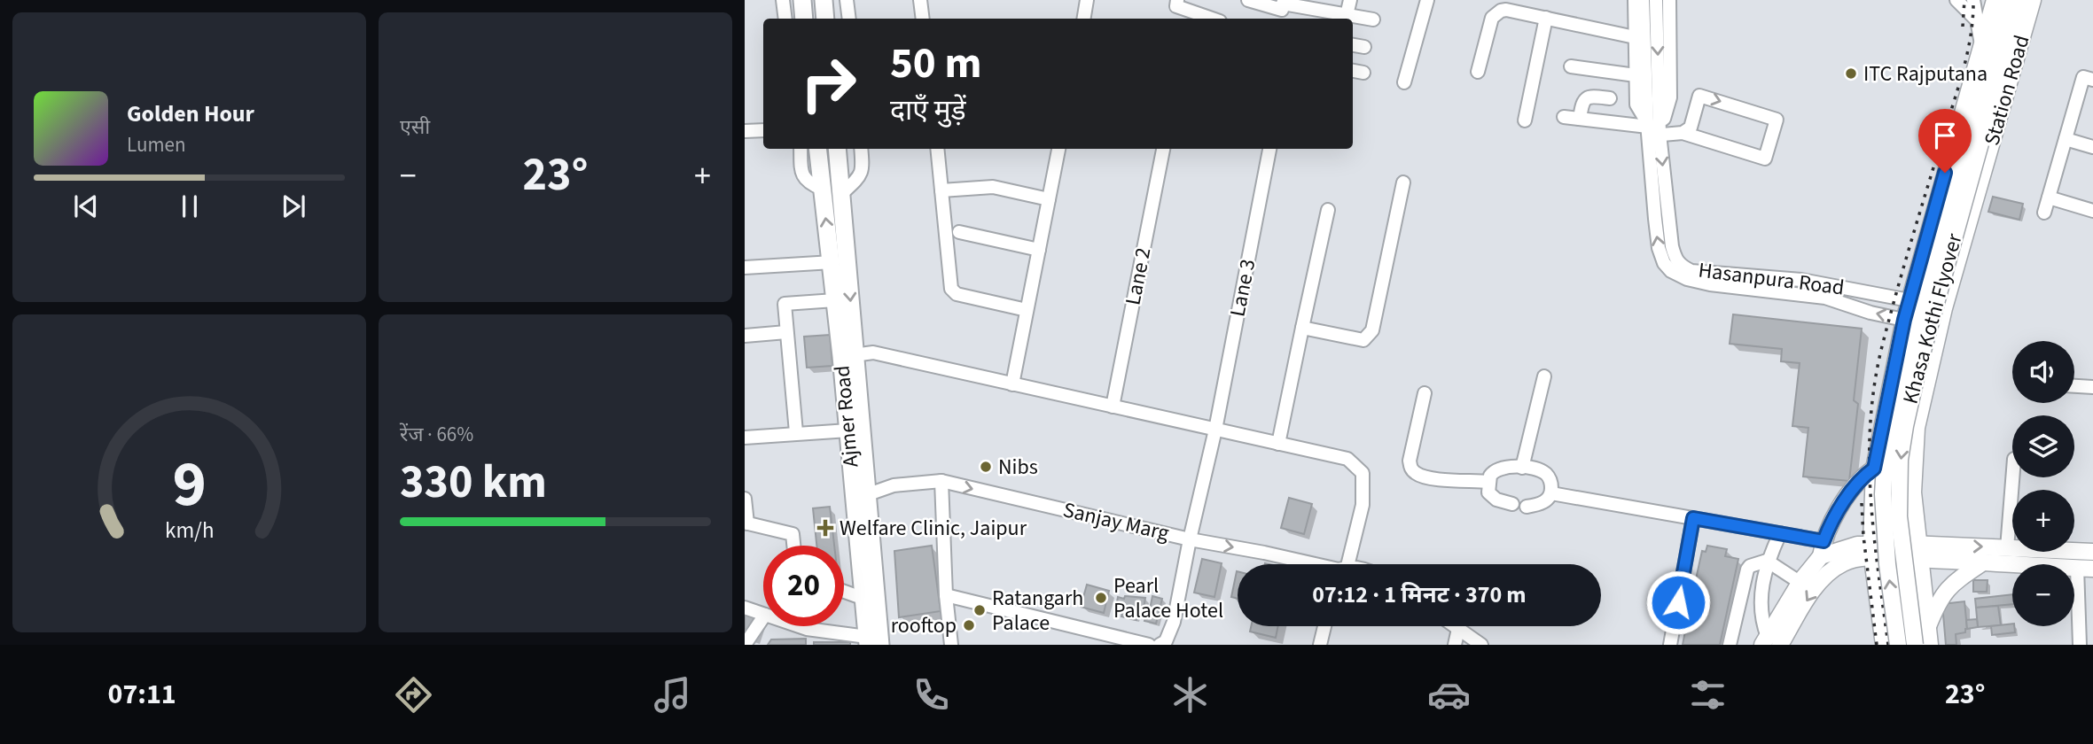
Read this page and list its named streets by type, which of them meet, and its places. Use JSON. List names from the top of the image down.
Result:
{
  "streets": {
    "highway": ["Ajmer Road"],
    "main road": ["Station Road", "Khasa Kothi Flyover"],
    "street": [
      "Lane 2",
      "Hasanpura Road",
      "Lane 3",
      "Sanjay Marg"
    ]
  },
  "crossings": [
    ["Station Road", "Hasanpura Road"],
    ["Lane 3", "Sanjay Marg"],
    ["Ajmer Road", "Sanjay Marg"]
  ],
  "places": {
    "other": [
      "ITC Rajputana",
      "Nibs",
      "Pearl Palace Hotel",
      "Ratangarh Palace",
      "rooftop"
    ],
    "health": ["Welfare Clinic, Jaipur"]
  },
  "page": {
    "tile": [
      "एसी",
      ["रेंज · 66%", "330 km"]
    ],
    "turn": ["50 m", "दाएँ मुड़ें"],
    "song": ["Golden Hour", "Lumen"],
    "heat": ["−", "23°", "+"],
    "map_buttons": ["+", "−"],
    "limit": "20",
    "trip": "07:12 · 1 मिनट · 370 m",
    "tabs": ["07:11", "23°"],
    "gauge": ["9", "km/h"]
  }
}
